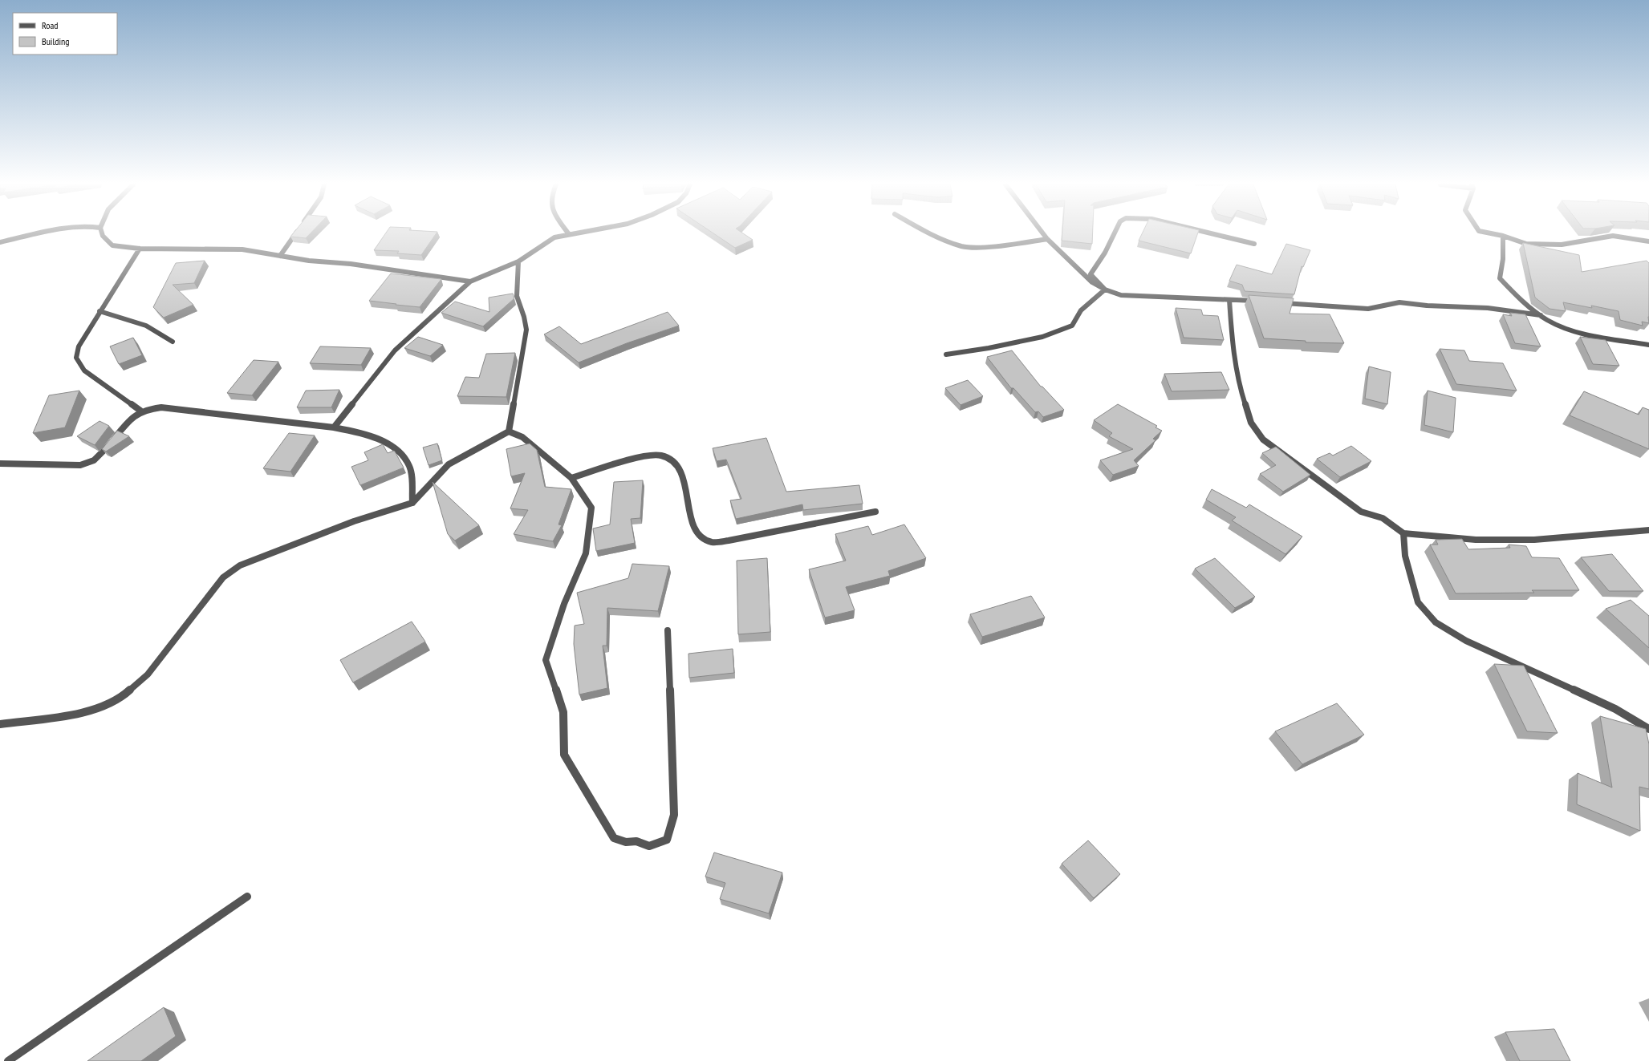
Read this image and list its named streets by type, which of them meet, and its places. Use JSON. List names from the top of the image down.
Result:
{
  "legend": ["Road", "Building"]
}
